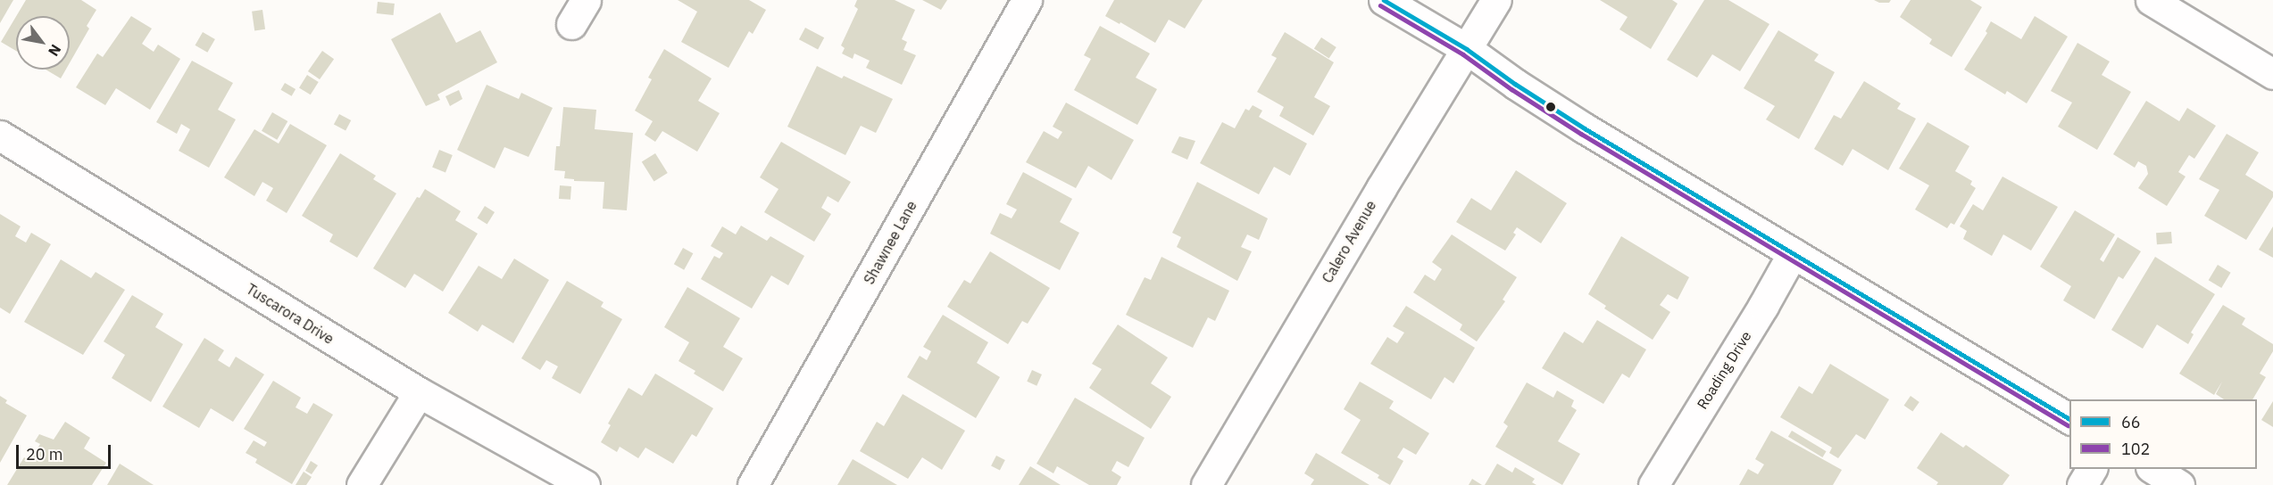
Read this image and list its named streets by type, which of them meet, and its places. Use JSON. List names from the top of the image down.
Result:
{
  "streets": {
    "street": [
      "Calero Avenue",
      "Shawnee Lane",
      "Tuscarora Drive",
      "Roading Drive"
    ]
  },
  "lines": ["transit line 66", "transit line 102"],
  "legend": ["66", "102"],
  "scale_bar": "20 m",
  "north": "bottom right"
}
